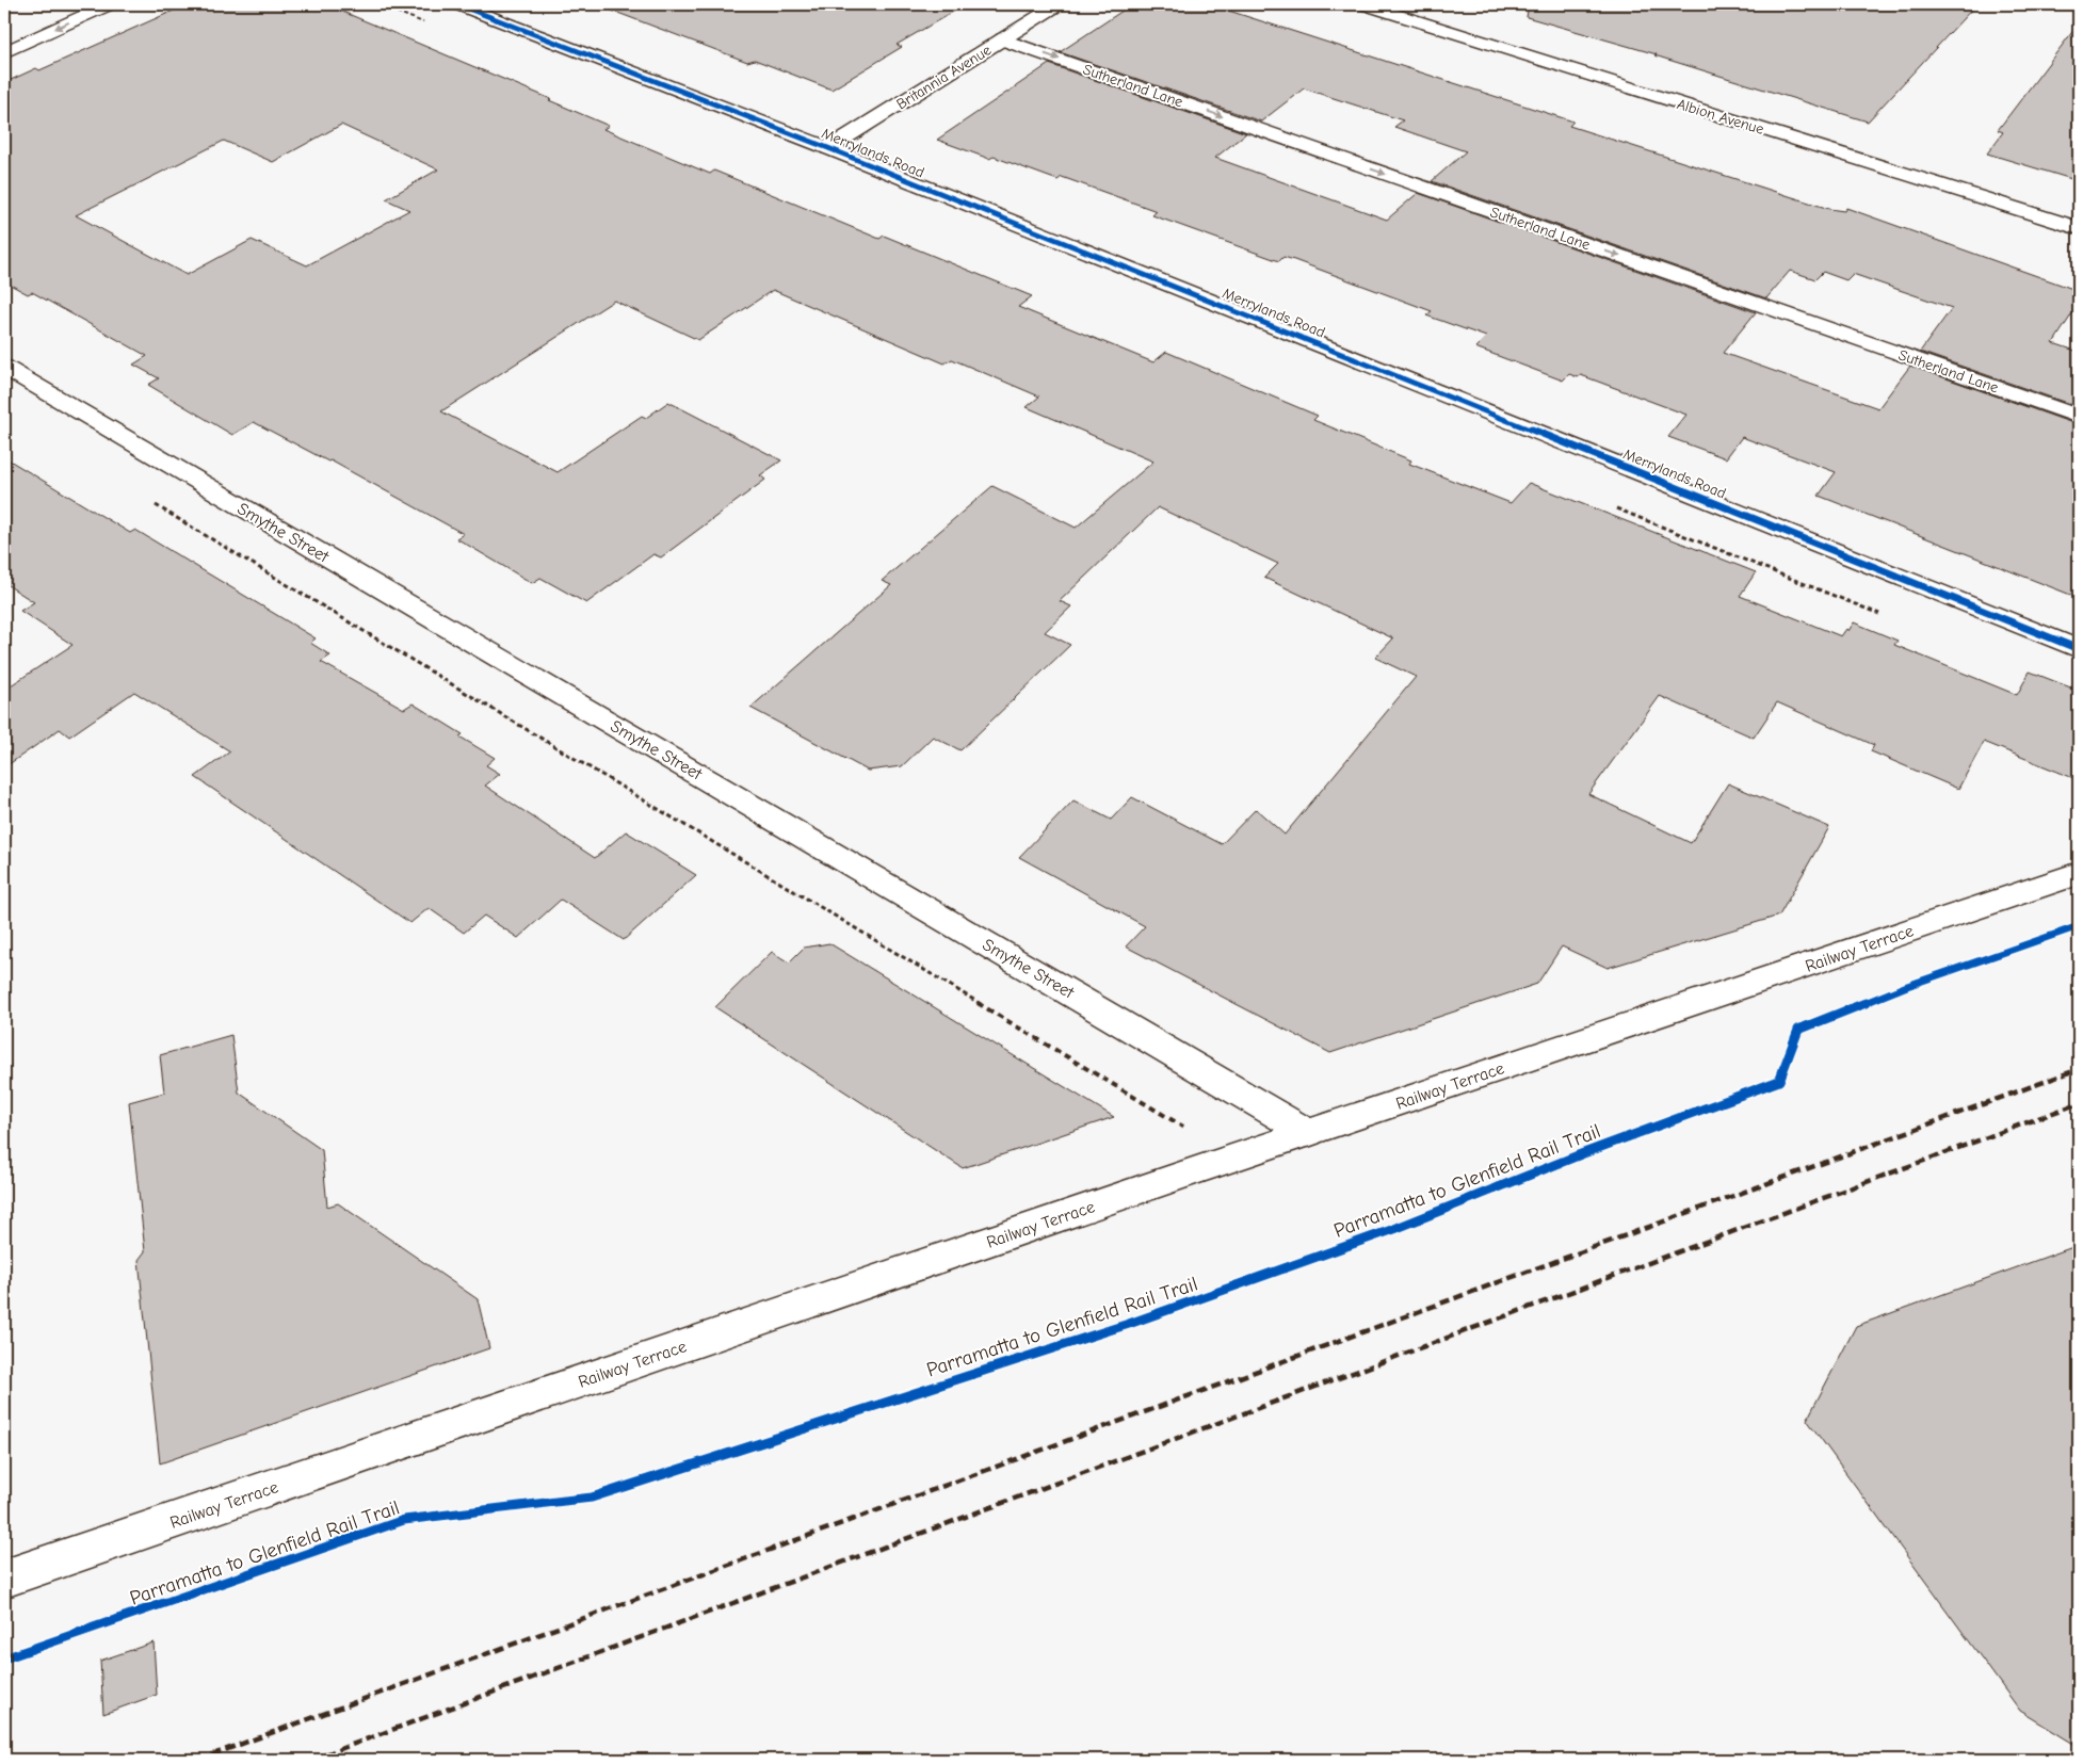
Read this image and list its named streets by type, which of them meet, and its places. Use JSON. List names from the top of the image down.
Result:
{
  "streets": {
    "main road": [
      "Britannia Avenue",
      "Sutherland Lane",
      "Albion Avenue",
      "Merrylands Road",
      "Smythe Street",
      "Railway Terrace"
    ],
    "cycle path": ["Parramatta to Glenfield Rail Trail"]
  },
  "crossings": [
    ["Britannia Avenue", "Sutherland Lane"],
    ["Britannia Avenue", "Merrylands Road"],
    ["Smythe Street", "Railway Terrace"]
  ],
  "one_way": ["Sutherland Lane"]
}
